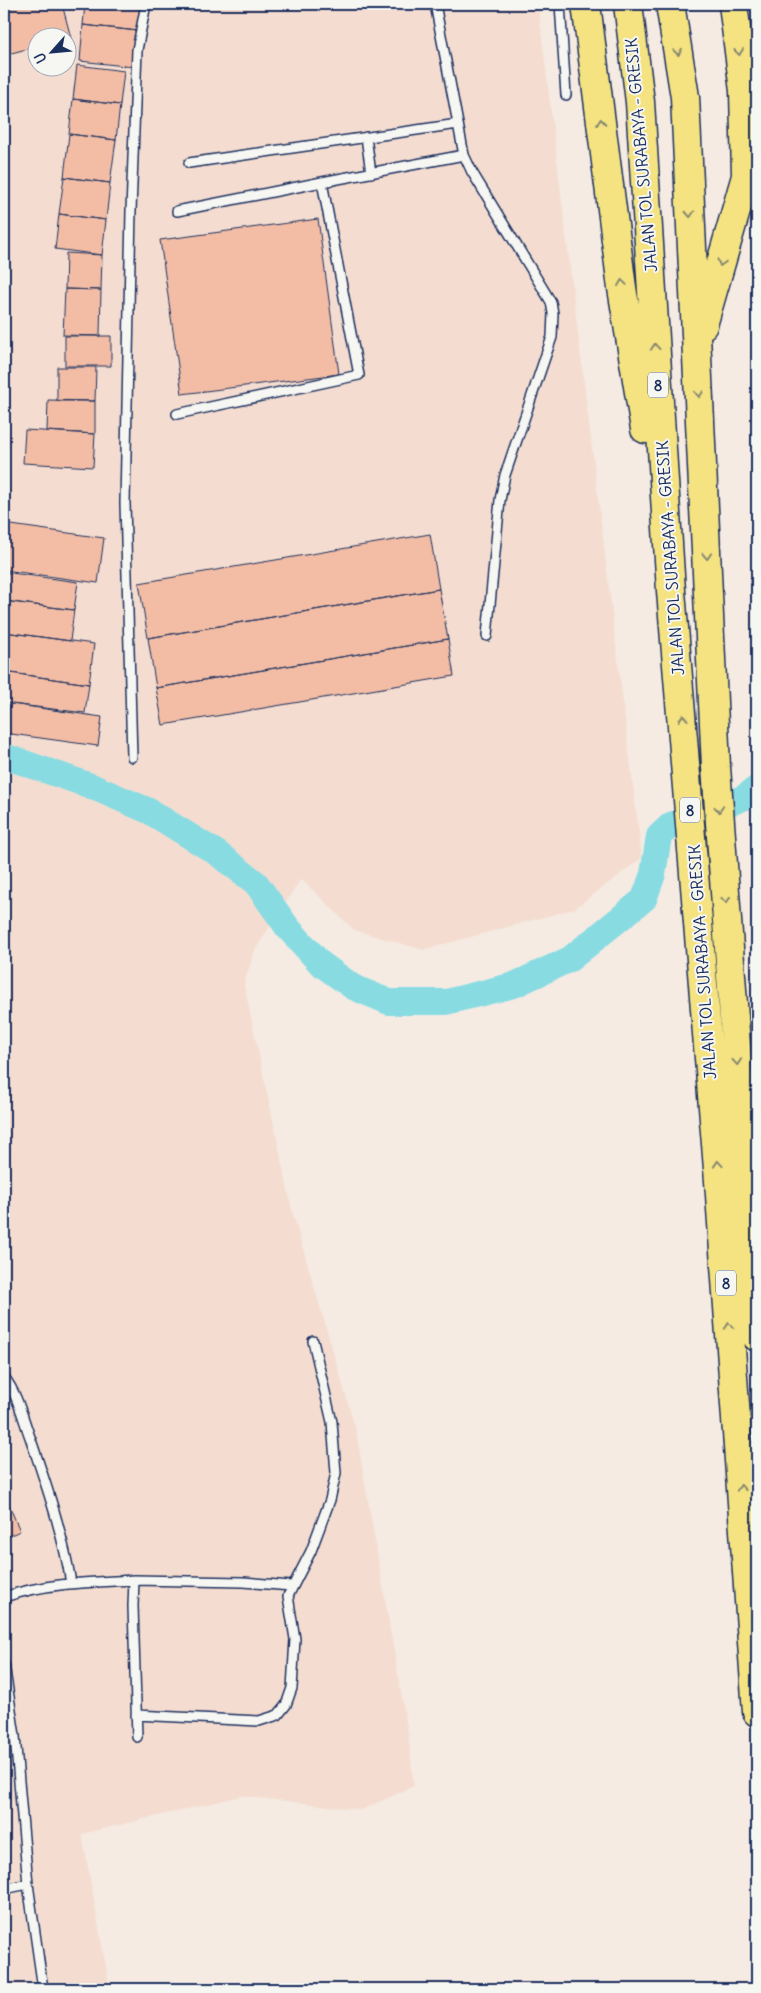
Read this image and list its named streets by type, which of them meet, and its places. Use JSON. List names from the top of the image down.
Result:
{
  "streets": {
    "highway": ["JALAN TOL SURABAYA - GRESIK", "8"]
  },
  "north": "bottom left"
}
